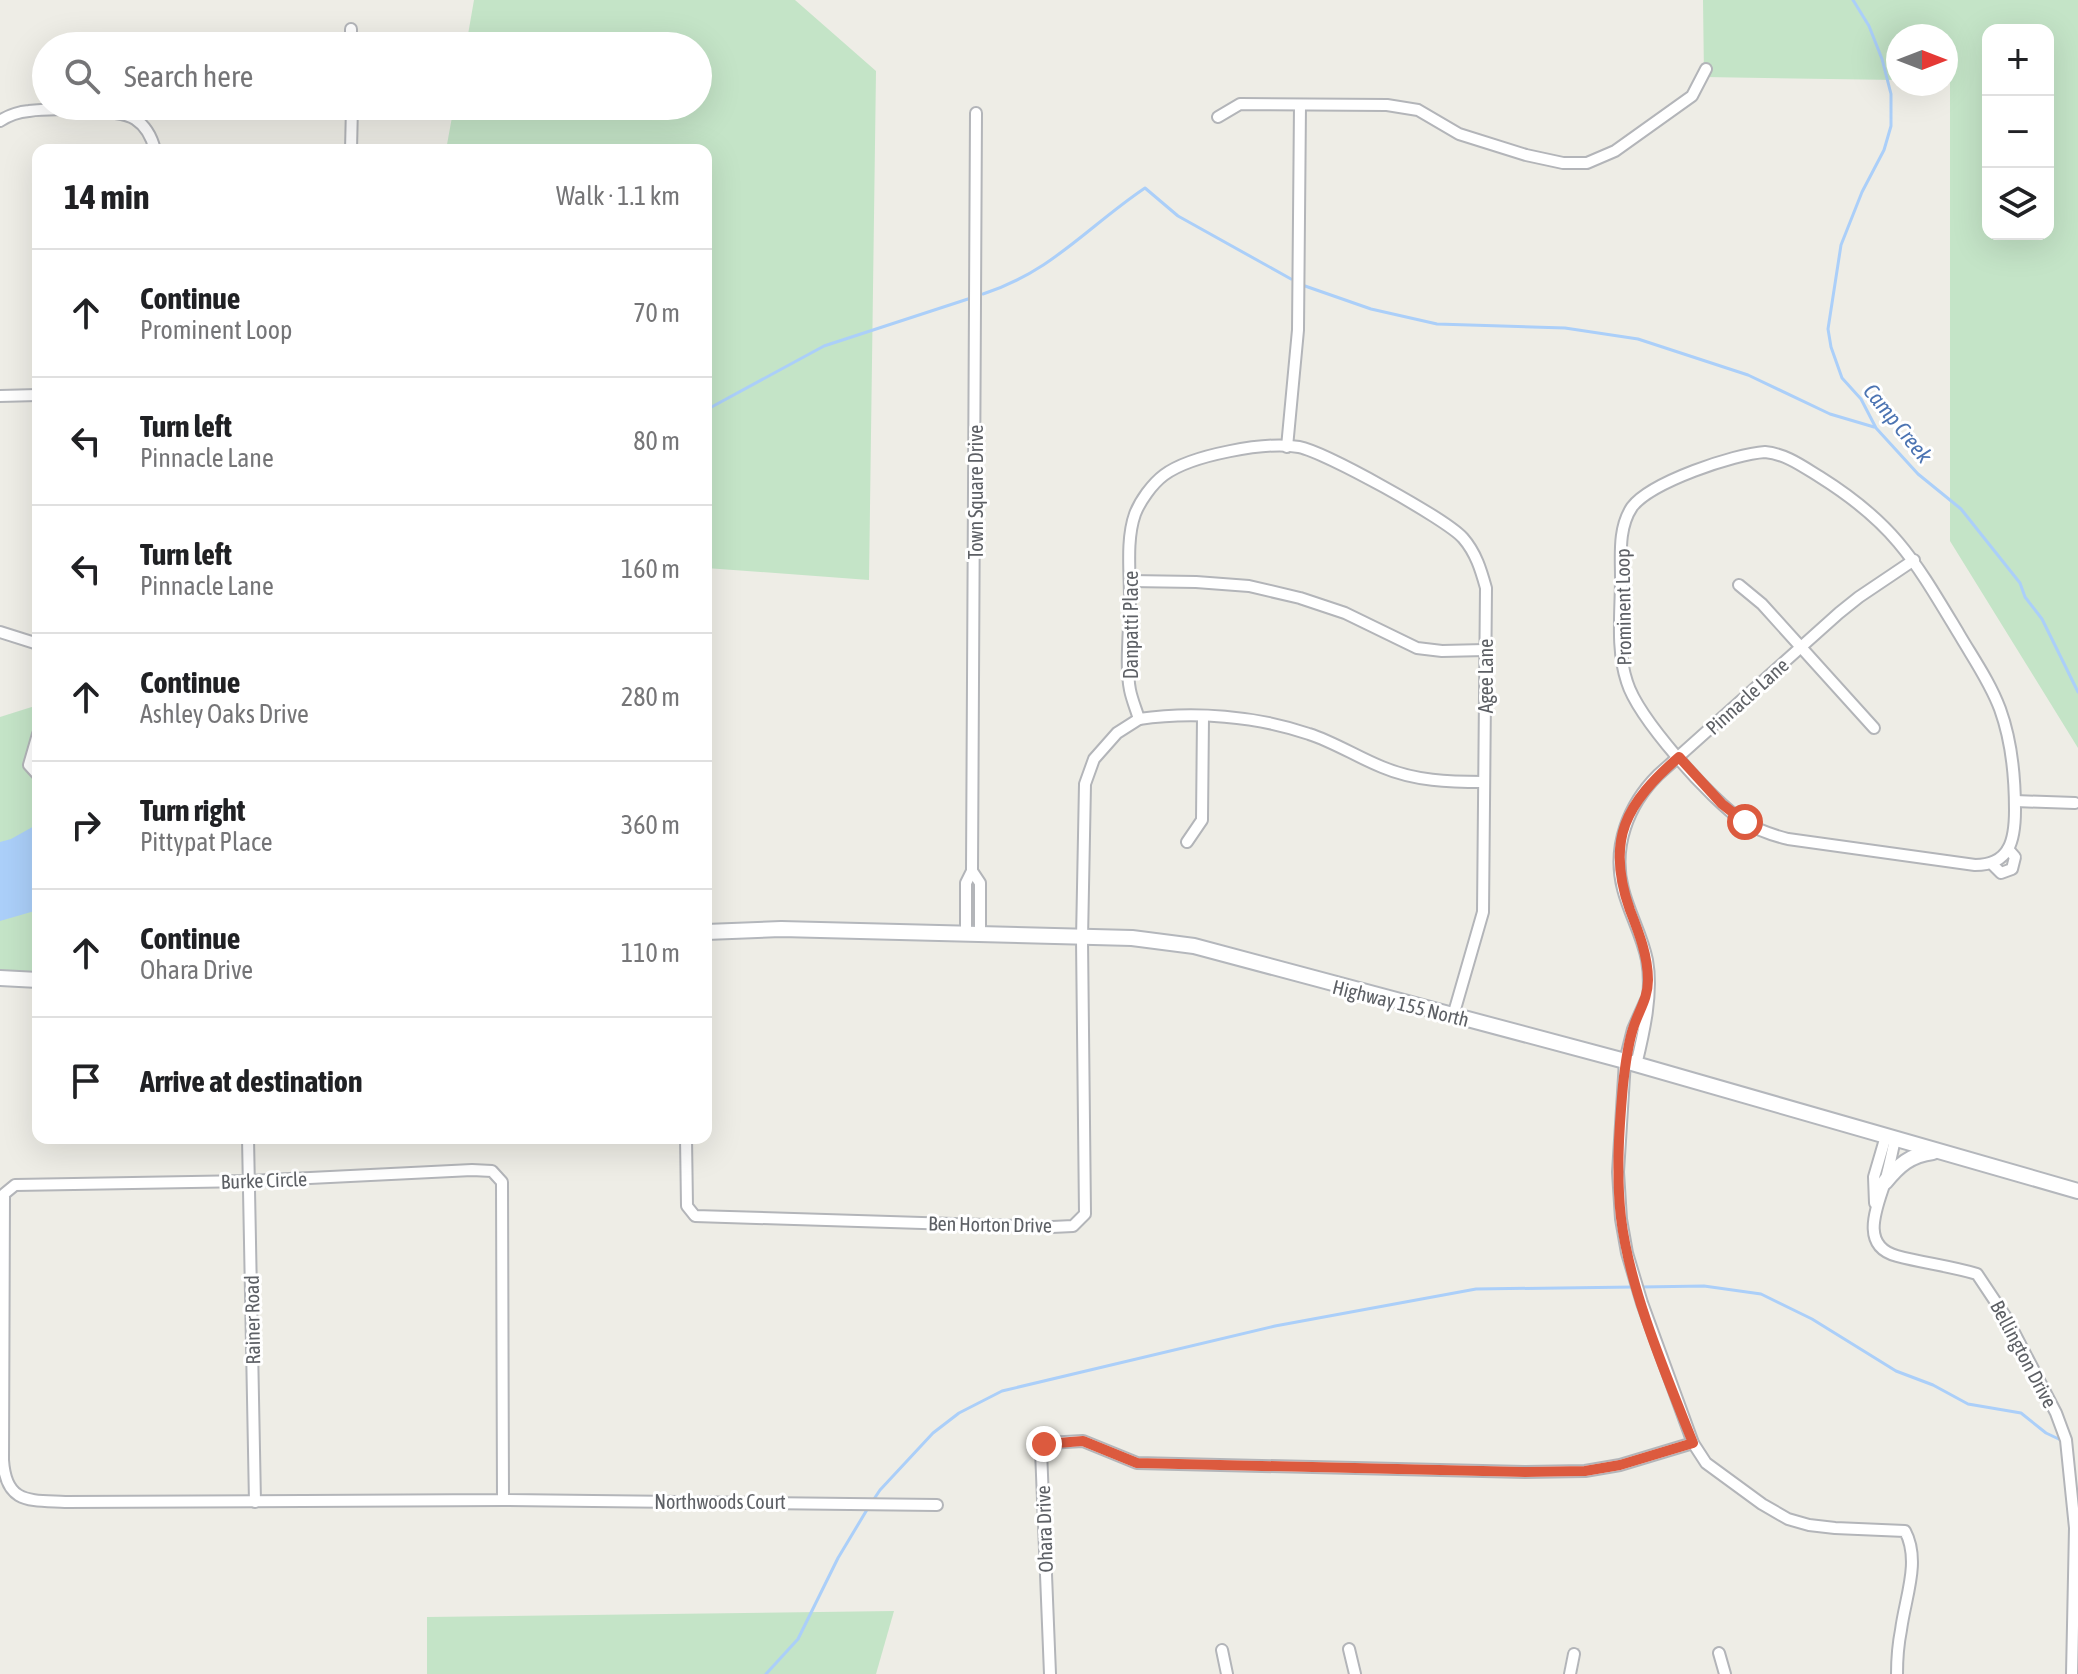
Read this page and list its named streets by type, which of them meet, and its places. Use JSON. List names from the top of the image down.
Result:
{
  "streets": {
    "main road": ["Highway 155 North"],
    "street": [
      "Town Square Drive",
      "Prominent Loop",
      "Danpatti Place",
      "Agee Lane",
      "Pinnacle Lane",
      "Burke Circle",
      "Ben Horton Drive",
      "Rainer Road",
      "Bellington Drive",
      "Northwoods Court",
      "Ohara Drive"
    ]
  },
  "crossings": [
    ["Town Square Drive", "Highway 155 North"],
    ["Prominent Loop", "Pinnacle Lane"],
    ["Danpatti Place", "Agee Lane"],
    ["Agee Lane", "Highway 155 North"],
    ["Pinnacle Lane", "Highway 155 North"],
    ["Pinnacle Lane", "Ohara Drive"],
    ["Highway 155 North", "Ben Horton Drive"],
    ["Highway 155 North", "Bellington Drive"],
    ["Burke Circle", "Rainer Road"],
    ["Burke Circle", "Northwoods Court"]
  ],
  "water": ["Camp Creek"],
  "north": "right",
  "page": {
    "map_buttons": ["+", "−"],
    "search": "Search here",
    "heading": ["14 min", "Walk · 1.1 km"],
    "list": [
      ["Continue", "Prominent Loop", "70 m"],
      ["Turn left", "Pinnacle Lane", "80 m"],
      ["Turn left", "Pinnacle Lane", "160 m"],
      ["Continue", "Ashley Oaks Drive", "280 m"],
      ["Turn right", "Pittypat Place", "360 m"],
      ["Continue", "Ohara Drive", "110 m"],
      "Arrive at destination"
    ]
  }
}
